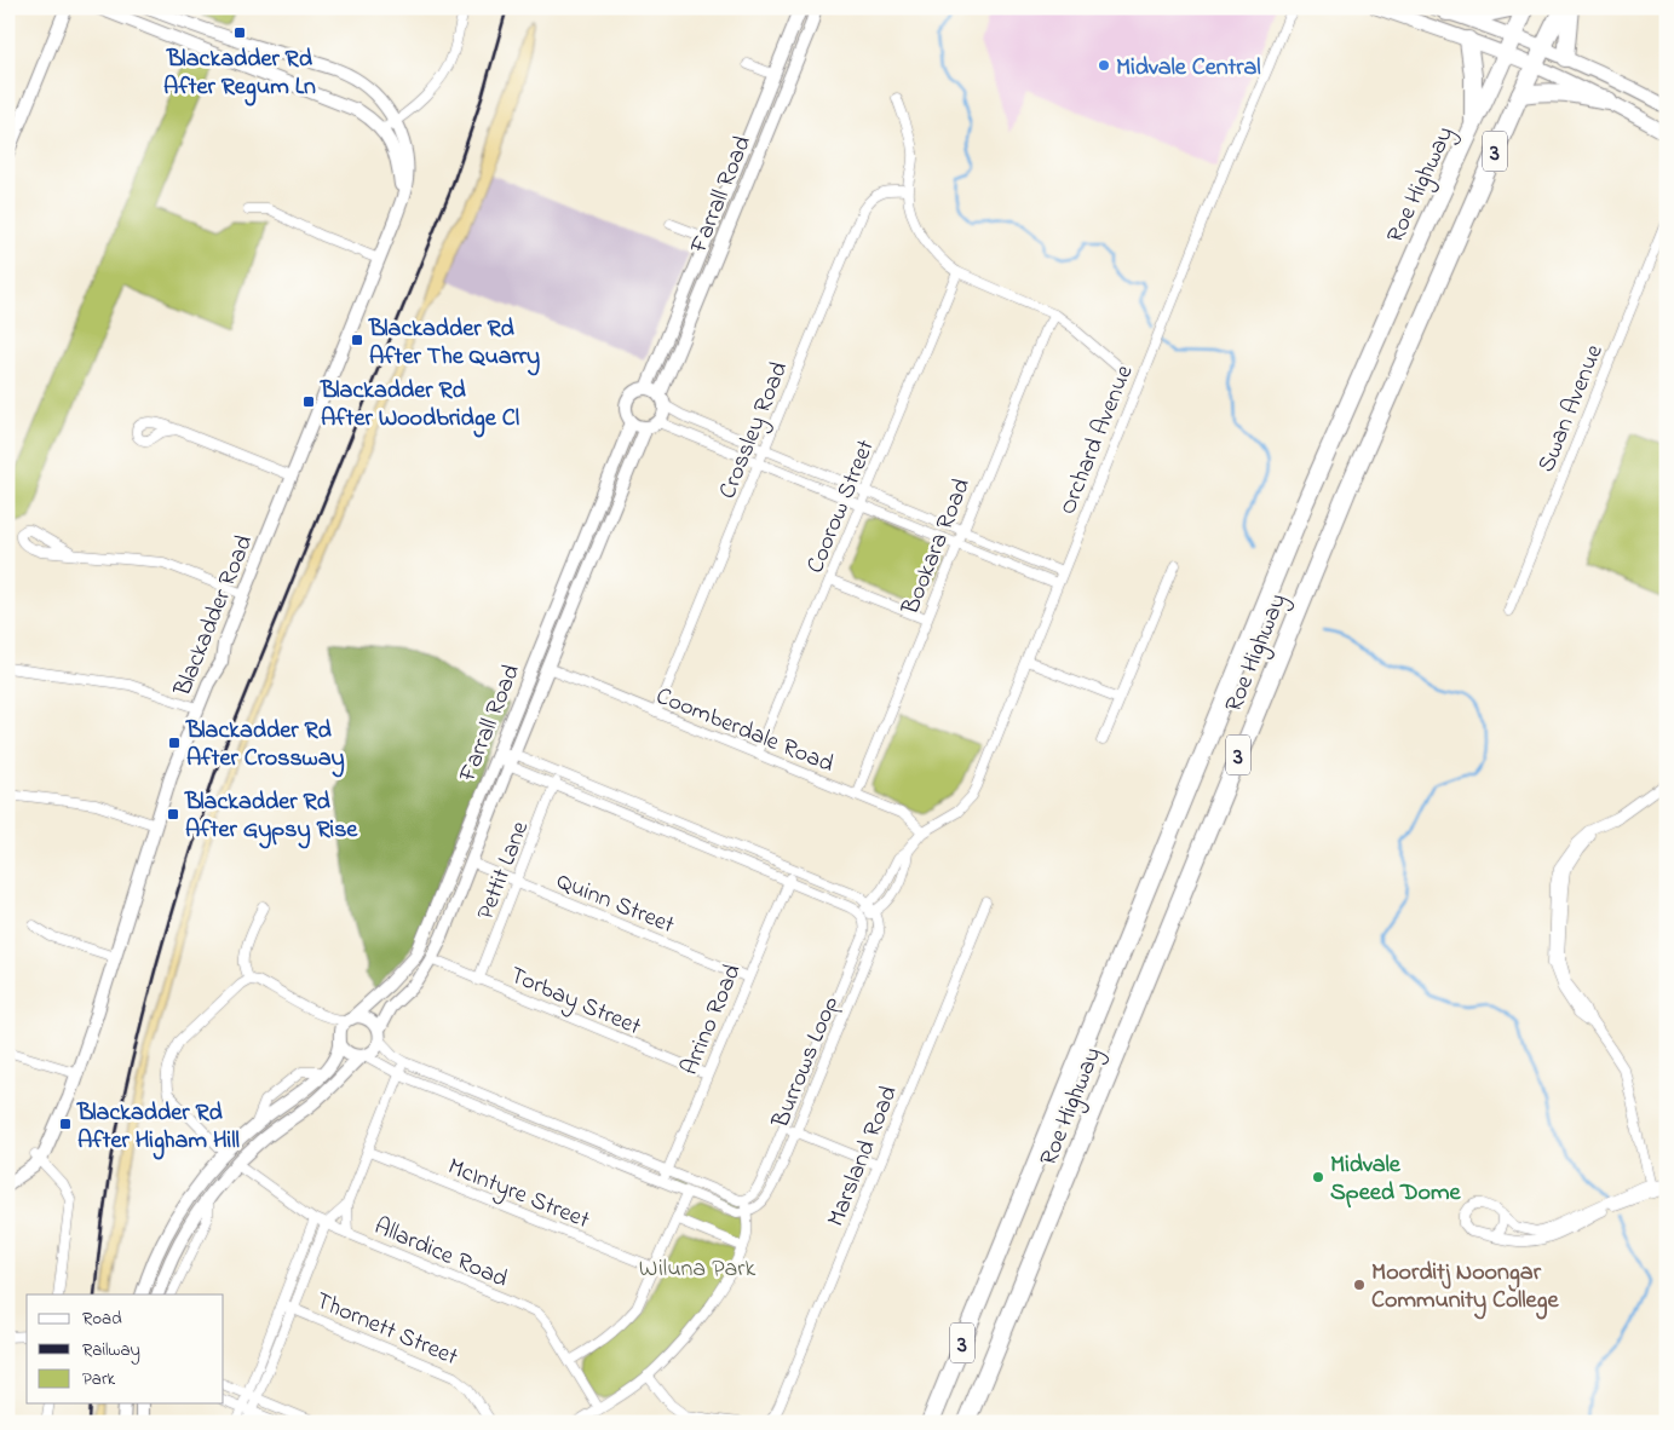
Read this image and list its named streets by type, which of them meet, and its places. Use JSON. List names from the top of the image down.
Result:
{
  "streets": {
    "highway": ["3", "Roe Highway"],
    "main road": ["Farrall Road", "Blackadder Road"],
    "street": [
      "Swan Avenue",
      "Crossley Road",
      "Orchard Avenue",
      "Coorow Street",
      "Bookara Road",
      "Coomberdale Road",
      "Pettit Lane",
      "Quinn Street",
      "Torbay Street",
      "Arrino Road",
      "Burrows Loop",
      "Marsland Road",
      "McIntyre Street",
      "Allardice Road",
      "Thornett Street"
    ]
  },
  "crossings": [
    ["Farrall Road", "Coomberdale Road"],
    ["Farrall Road", "Quinn Street"],
    ["Farrall Road", "Torbay Street"],
    ["Crossley Road", "Coomberdale Road"],
    ["Orchard Avenue", "Coomberdale Road"],
    ["Orchard Avenue", "Burrows Loop"],
    ["Coorow Street", "Coomberdale Road"],
    ["Bookara Road", "Coomberdale Road"],
    ["Pettit Lane", "Quinn Street"],
    ["Pettit Lane", "Torbay Street"],
    ["Quinn Street", "Arrino Road"],
    ["Torbay Street", "Arrino Road"]
  ],
  "parks": ["Wiluna Park"],
  "places": {
    "transit": [
      "Blackadder Rd After Regum Ln",
      "Blackadder Rd After The Quarry",
      "Blackadder Rd After Woodbridge Cl",
      "Blackadder Rd After Crossway",
      "Blackadder Rd After Gypsy Rise",
      "Blackadder Rd After Higham Hill"
    ],
    "other": ["Midvale Central", "Midvale Speed Dome", "Moorditj Noongar Community College"]
  },
  "legend": ["Road", "Railway", "Park"]
}
